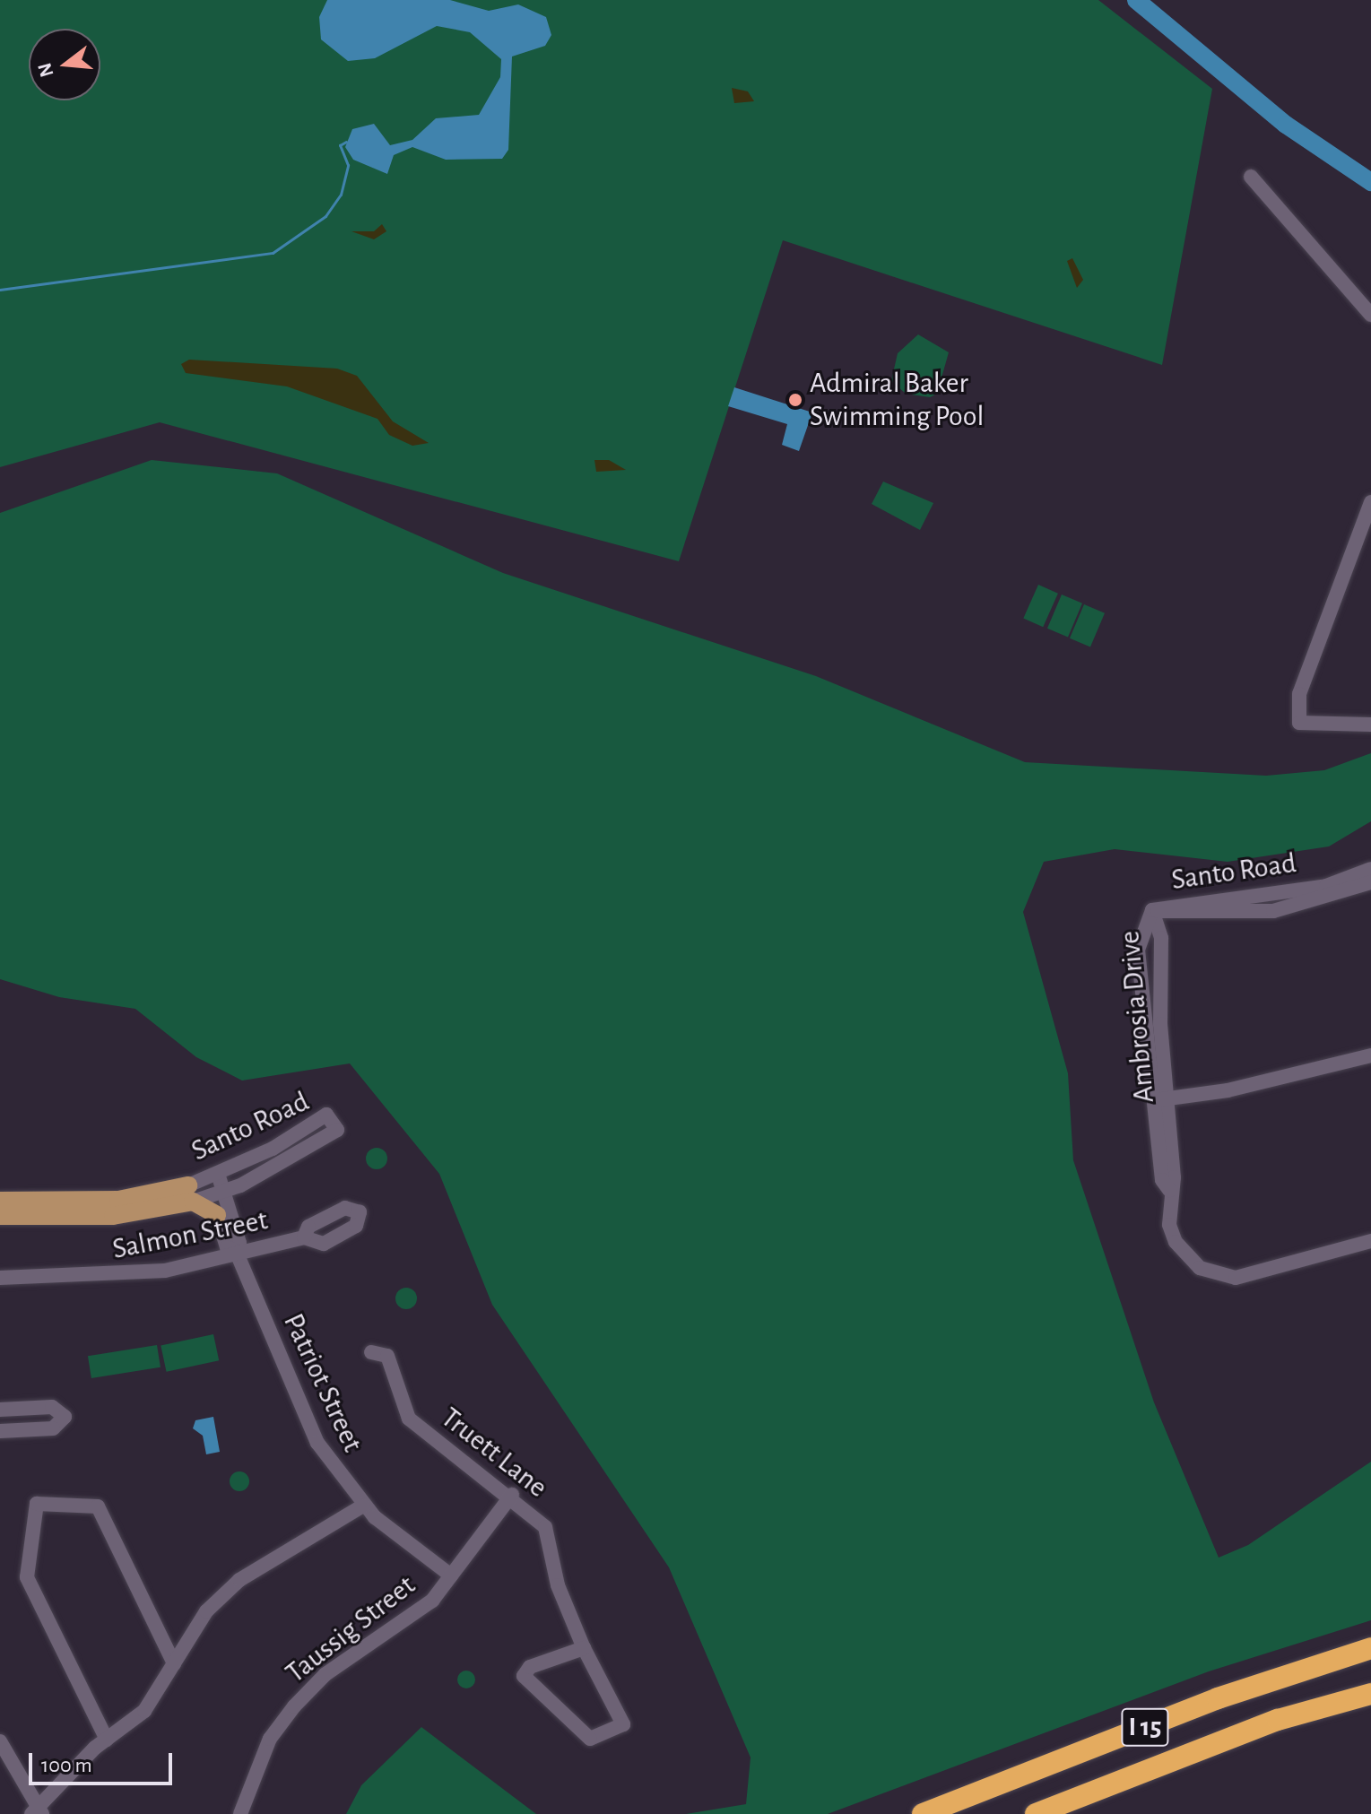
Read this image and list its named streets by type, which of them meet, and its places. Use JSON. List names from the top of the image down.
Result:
{
  "streets": {
    "highway": ["I 15"],
    "main road": ["Santo Road"],
    "street": [
      "Ambrosia Drive",
      "Salmon Street",
      "Patriot Street",
      "Truett Lane",
      "Taussig Street"
    ]
  },
  "crossings": [
    ["Santo Road", "Ambrosia Drive"],
    ["Santo Road", "Patriot Street"],
    ["Salmon Street", "Patriot Street"],
    ["Patriot Street", "Taussig Street"],
    ["Truett Lane", "Taussig Street"]
  ],
  "places": ["Admiral Baker Swimming Pool"],
  "scale_bar": "100 m",
  "north": "left"
}
